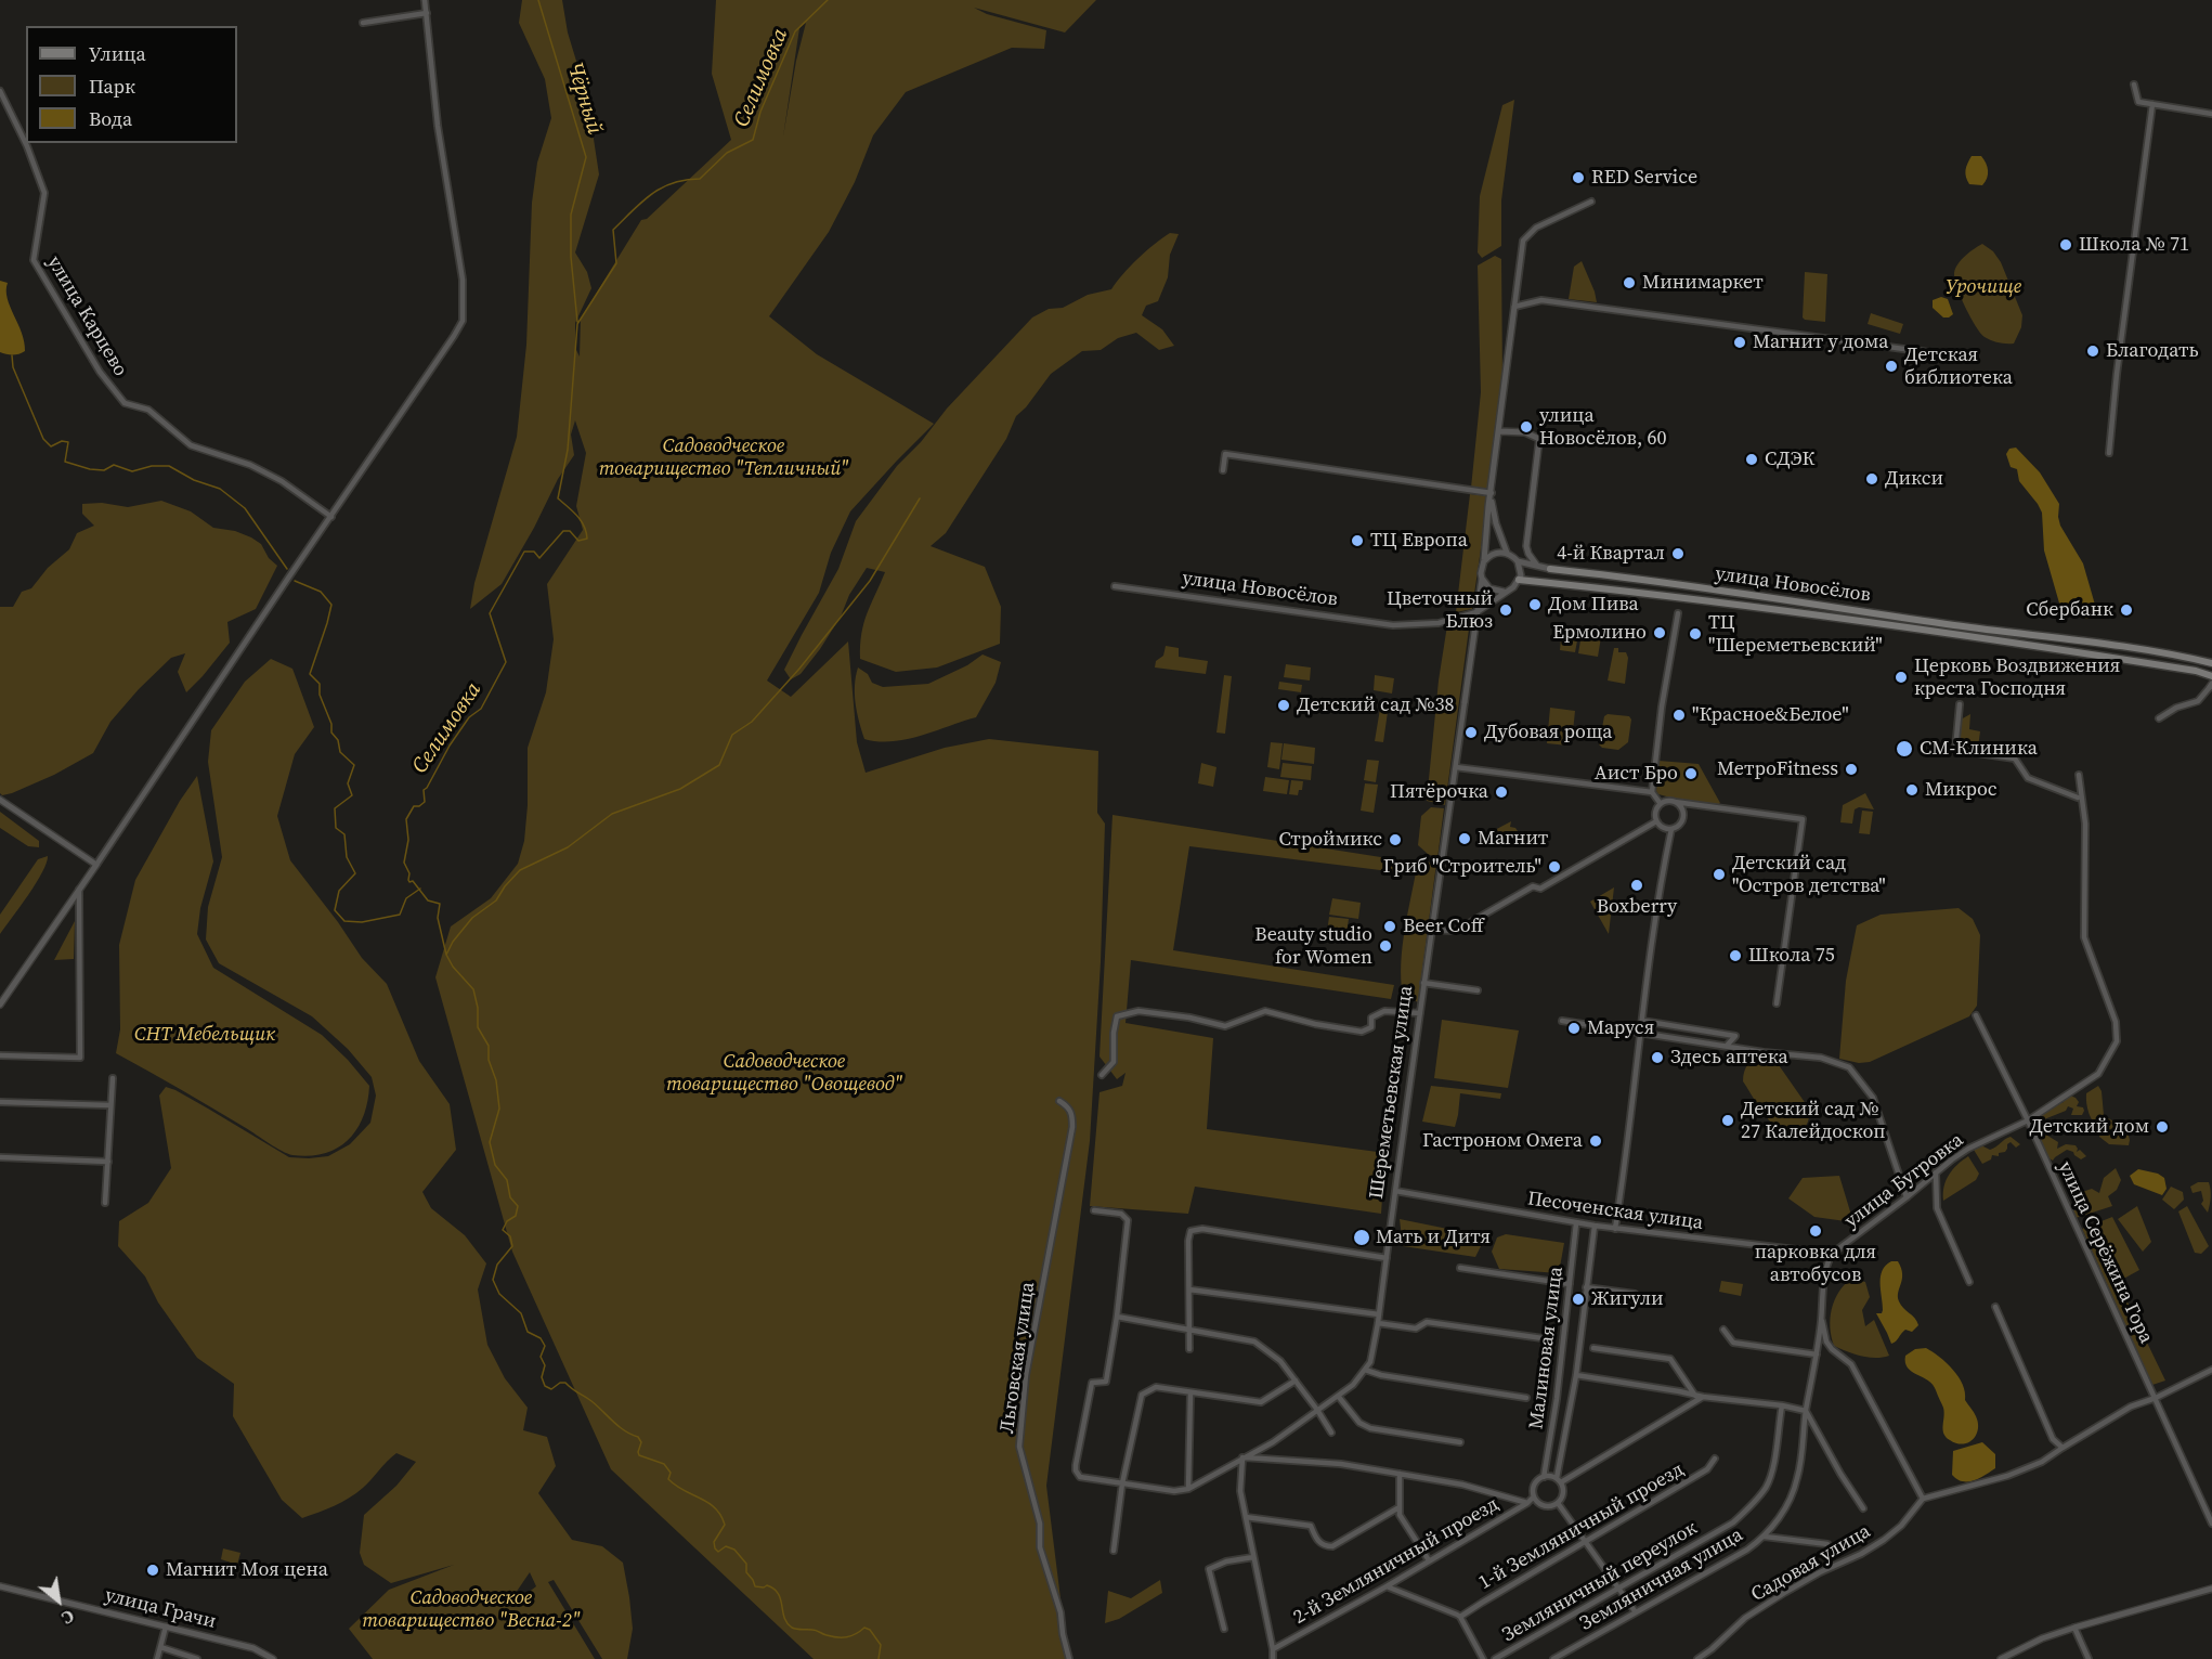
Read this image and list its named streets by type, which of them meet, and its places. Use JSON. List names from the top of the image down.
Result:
{
  "streets": {
    "main road": ["улица Новосёлов"],
    "street": [
      "улица Карцево",
      "Шереметьевская улица",
      "улица Бугровка",
      "Песоченская улица",
      "улица Серёжина Гора",
      "Малиновая улица",
      "Льговская улица",
      "1-й Земляничный проезд",
      "2-й Земляничный проезд",
      "Садовая улица",
      "Земляничная улица",
      "Земляничный переулок",
      "улица Грачи"
    ]
  },
  "crossings": [
    ["улица Новосёлов", "Шереметьевская улица"],
    ["Шереметьевская улица", "Песоченская улица"],
    ["улица Бугровка", "Песоченская улица"],
    ["улица Бугровка", "улица Серёжина Гора"],
    ["улица Бугровка", "Земляничная улица"],
    ["Песоченская улица", "Малиновая улица"],
    ["Песоченская улица", "Земляничная улица"],
    ["Малиновая улица", "2-й Земляничный проезд"],
    ["Земляничная улица", "Земляничный переулок"]
  ],
  "water": ["Селимовка", "Чёрный"],
  "parks": [
    "Урочище",
    "Садоводческое товарищество \"Тепличный\"",
    "СНТ Мебельщик",
    "Садоводческое товарищество \"Овощевод\"",
    "Садоводческое товарищество \"Весна-2\""
  ],
  "places": [
    "RED Service",
    "Школа № 71",
    "Минимаркет",
    "Магнит у дома",
    "Благодать",
    "Детская библиотека",
    "улица Новосёлов, 60",
    "СДЭК",
    "Дикси",
    "ТЦ Европа",
    "4-й Квартал",
    "Дом Пива",
    "Цветочный Блюз",
    "Сбербанк",
    "Ермолино",
    "ТЦ \"Шереметьевский\"",
    "Церковь Воздвижения креста Господня",
    "Детский сад №38",
    "\"Красное&Белое\"",
    "Дубовая роща",
    "СМ-Клиника",
    "МетроFitness",
    "Аист Бро",
    "Микрос",
    "Пятёрочка",
    "Магнит",
    "Строймикс",
    "Гриб \"Строитель\"",
    "Детский сад \"Остров детства\"",
    "Boxberry",
    "Beer Coff",
    "Beauty studio for Women",
    "Школа 75",
    "Маруся",
    "Здесь аптека",
    "Детский сад № 27 Калейдоскоп",
    "Детский дом",
    "Гастроном Омега",
    "парковка для автобусов",
    "Мать и Дитя",
    "Жигули",
    "Магнит Моя цена"
  ],
  "legend": ["Улица", "Парк", "Вода"],
  "north": "bottom right"
}
